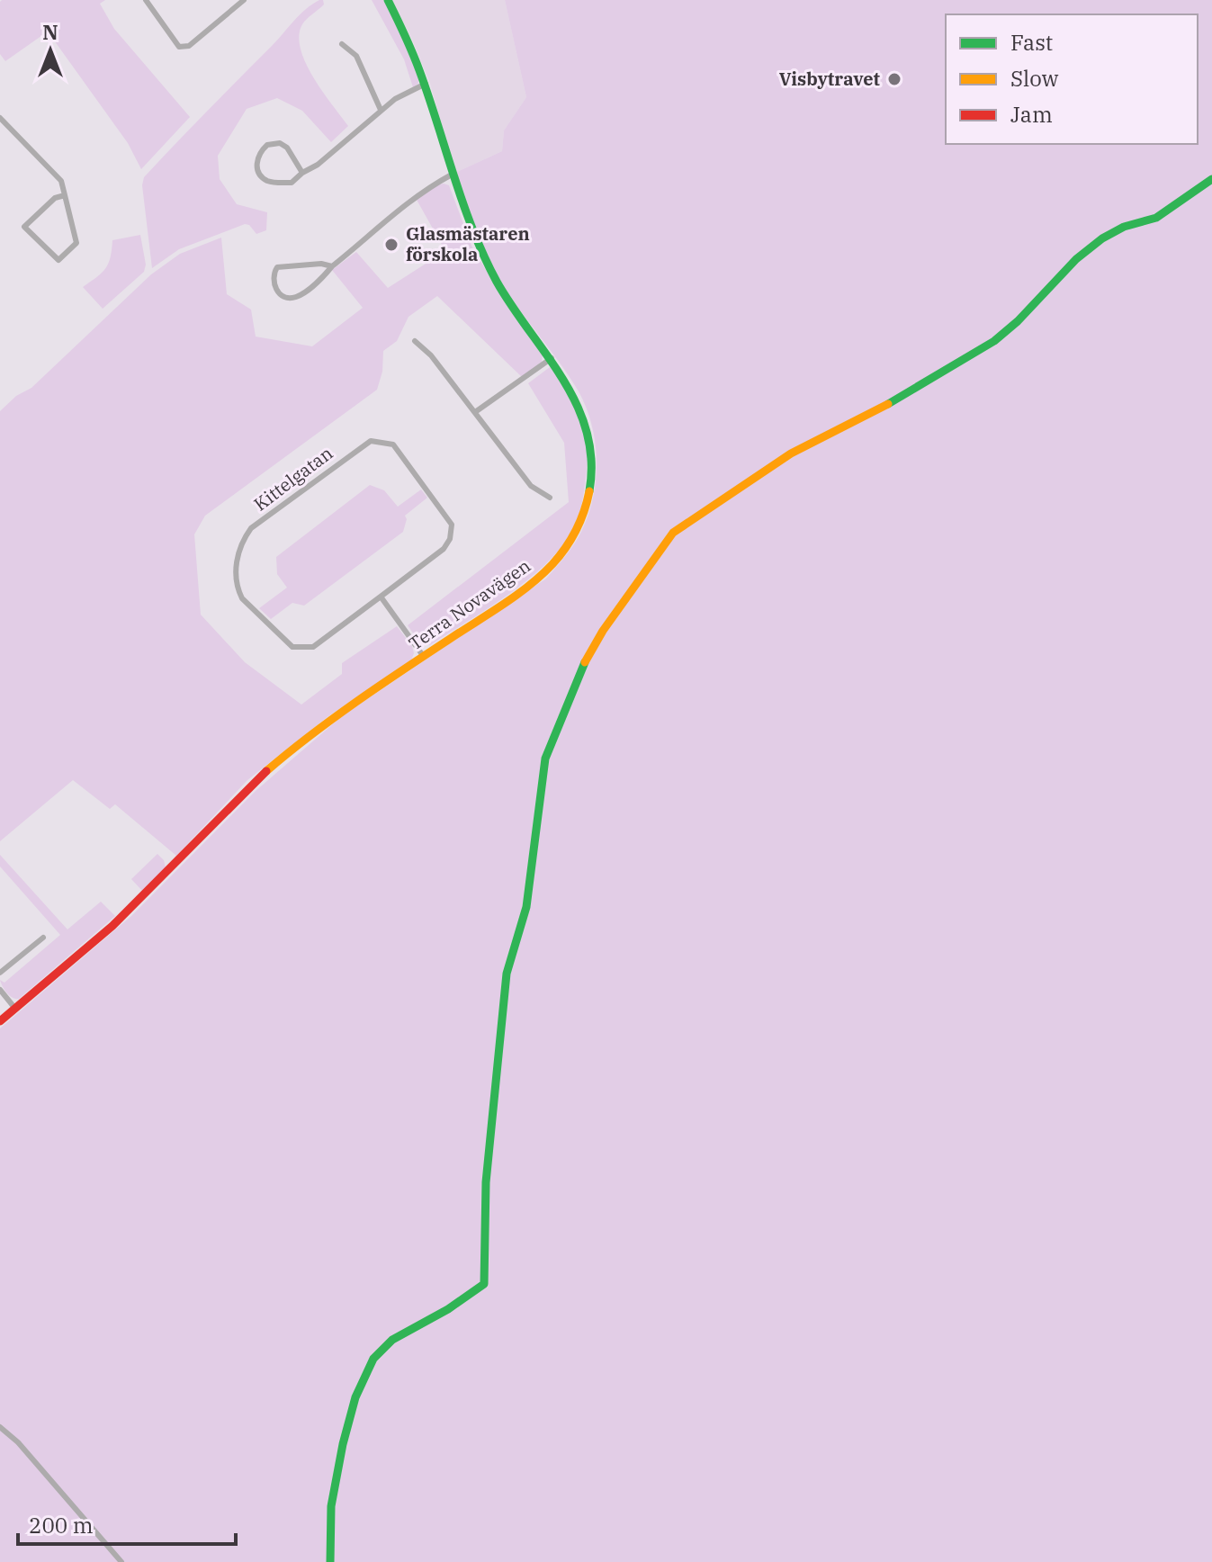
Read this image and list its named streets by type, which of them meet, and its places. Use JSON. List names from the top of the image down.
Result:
{
  "streets": {
    "street": ["Kittelgatan", "Terra Novavägen"]
  },
  "places": ["Visbytravet", "Glasmästaren förskola"],
  "legend": ["Fast", "Slow", "Jam"],
  "scale_bar": "200 m",
  "north": "top"
}
